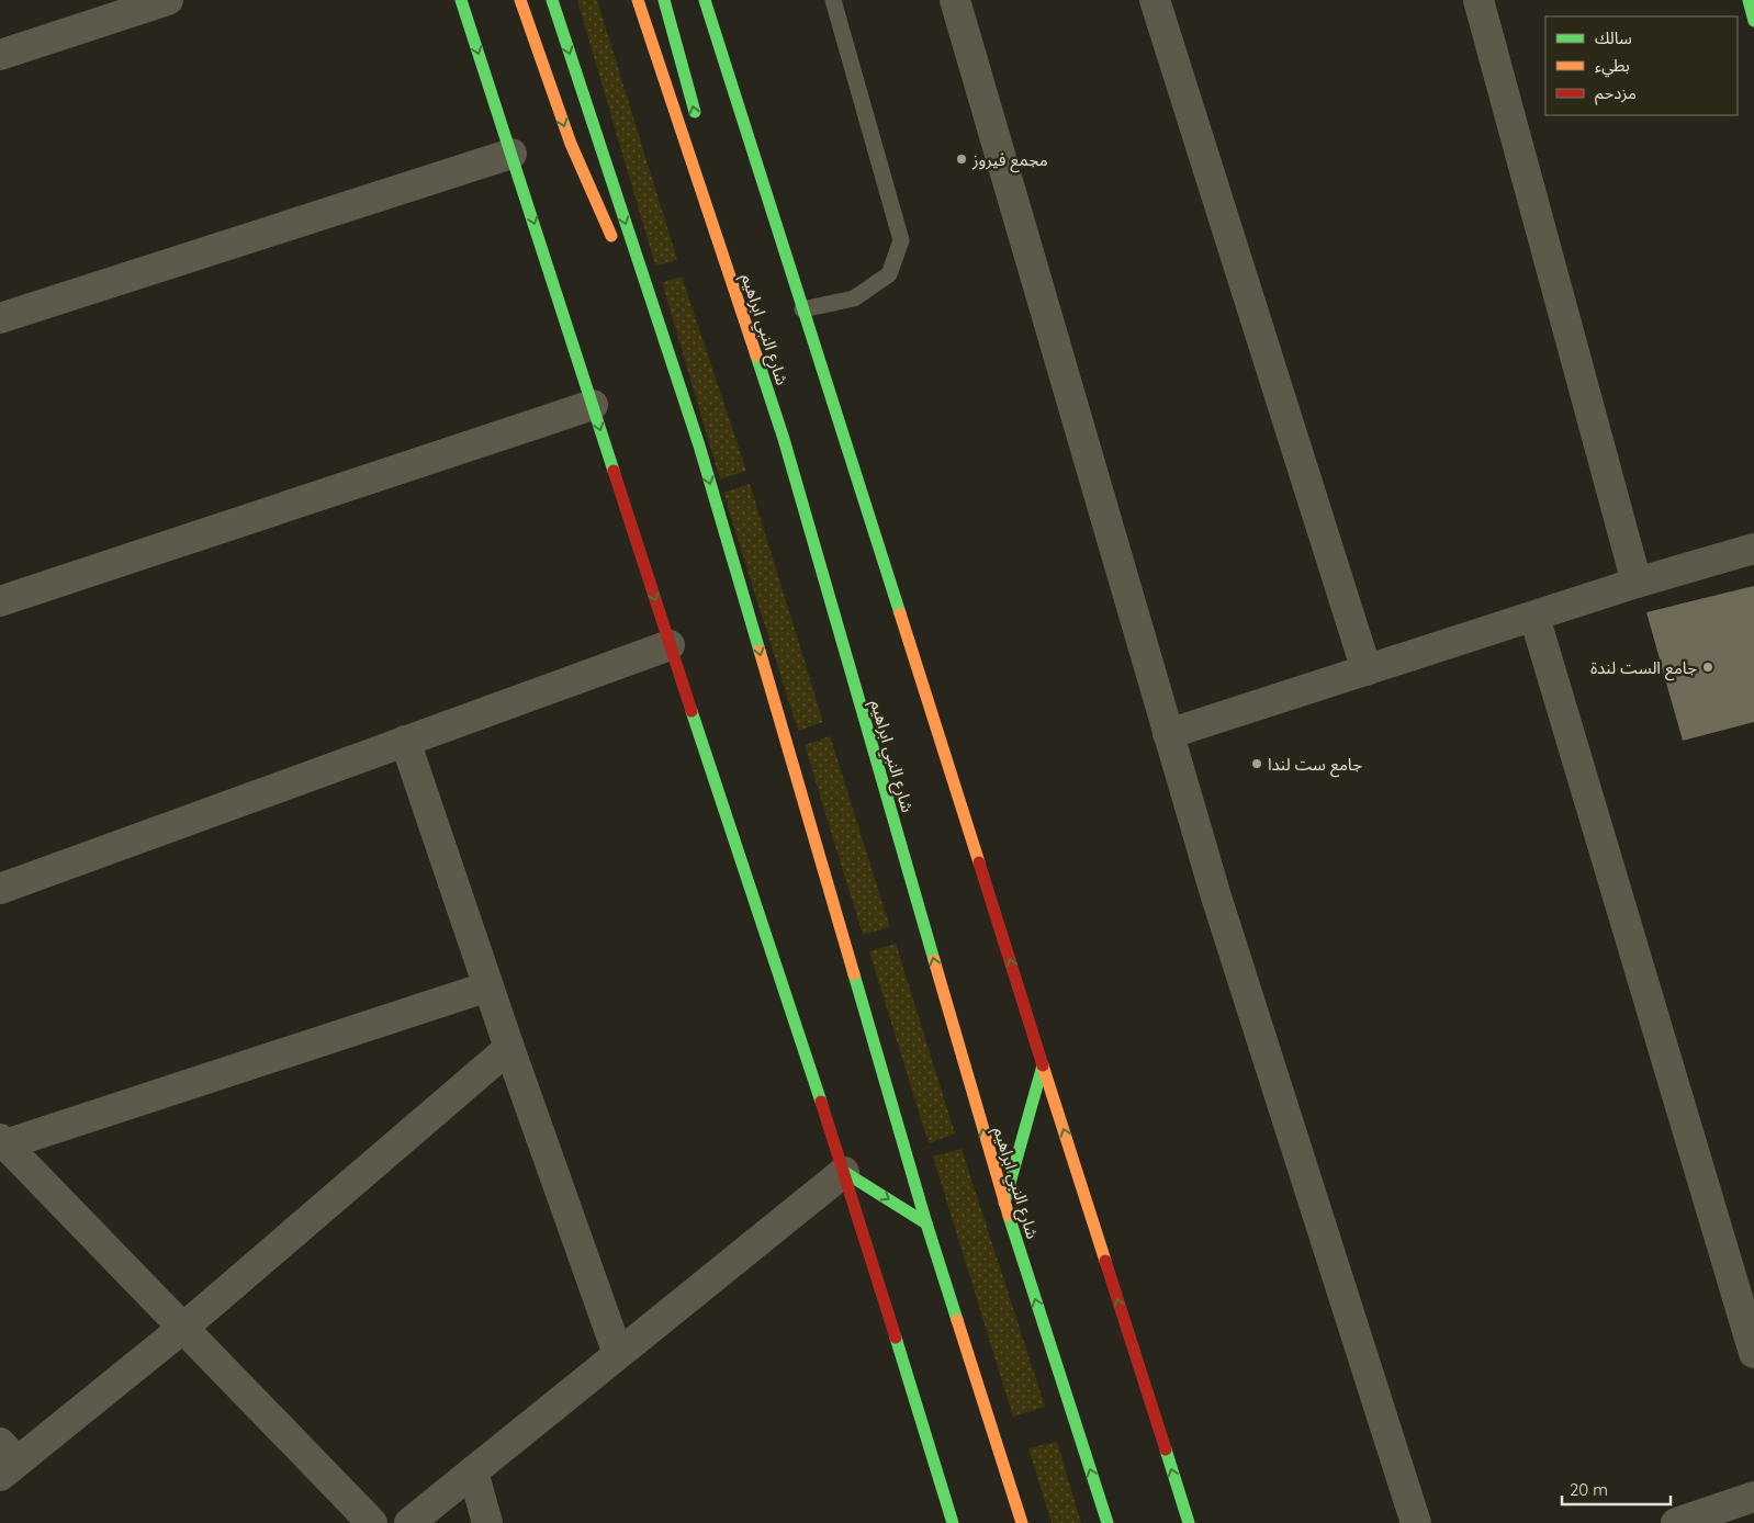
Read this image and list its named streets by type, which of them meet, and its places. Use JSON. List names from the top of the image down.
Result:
{
  "streets": {
    "main road": ["شارع النبي ابراهيم"]
  },
  "places": ["مجمع فيروز", "جامع الست لندة", "جامع ست لندا"],
  "legend": ["سالك", "بطيء", "مزدحم"],
  "scale_bar": "20 m"
}
